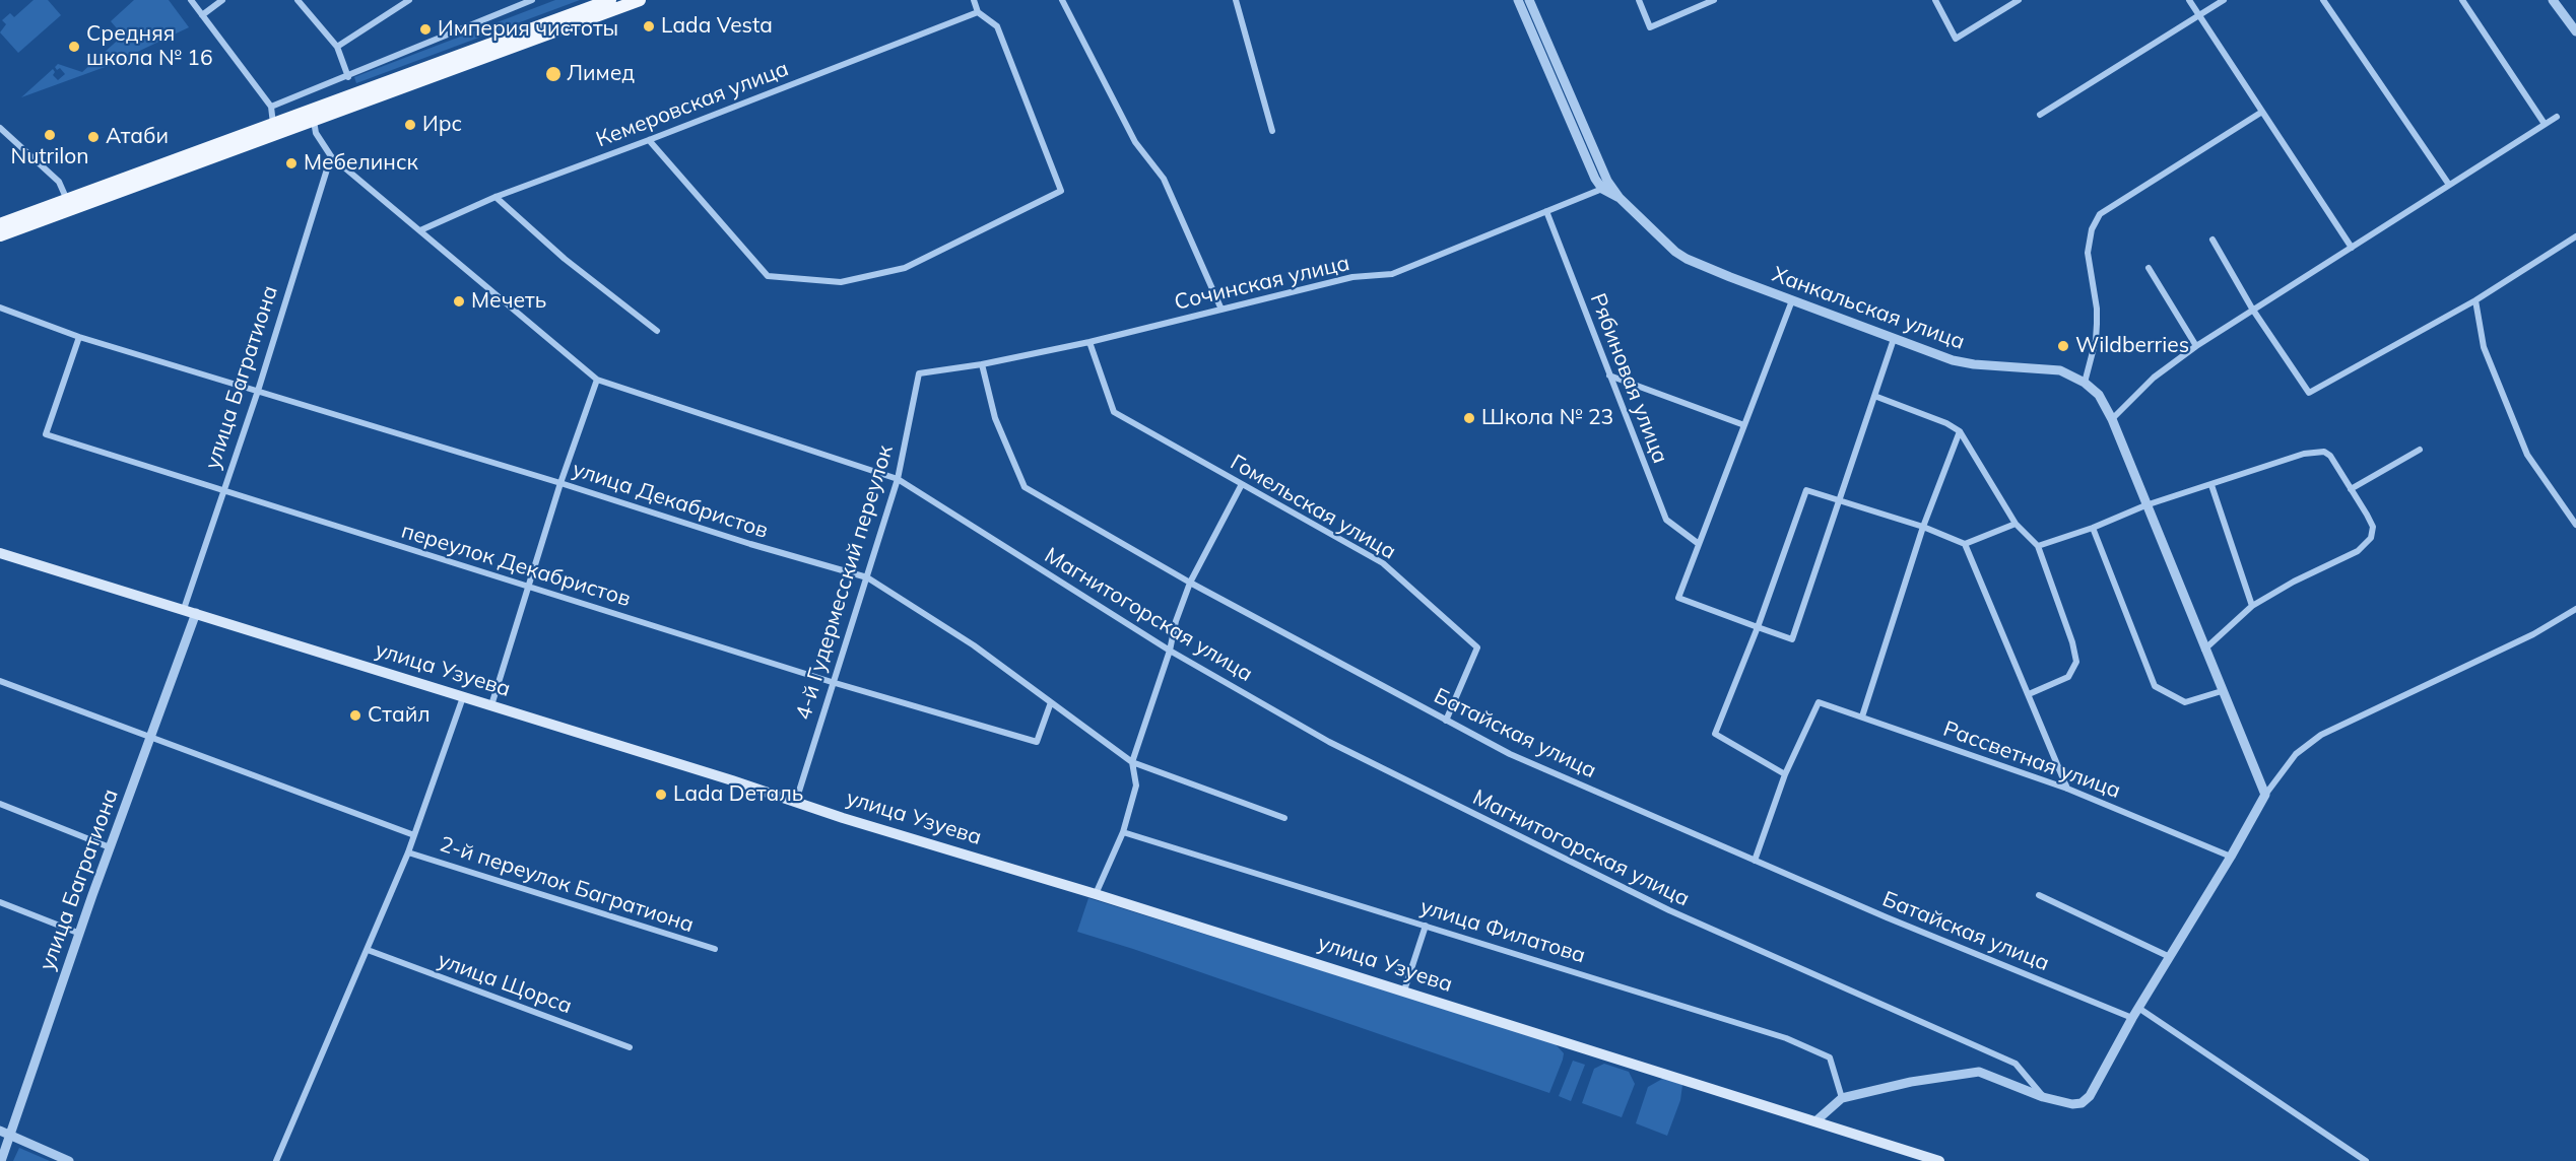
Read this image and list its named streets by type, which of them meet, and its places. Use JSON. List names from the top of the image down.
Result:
{
  "streets": {
    "main road": ["улица Узуева"],
    "street": [
      "Кемеровская улица",
      "Сочинская улица",
      "Ханкальская улица",
      "улица Багратиона",
      "Рябиновая улица",
      "улица Декабристов",
      "Гомельская улица",
      "переулок Декабристов",
      "4-й Гудермесский переулок",
      "Магнитогорская улица",
      "Батайская улица",
      "Рассветная улица",
      "2-й переулок Багратиона",
      "улица Филатова",
      "улица Щорса"
    ]
  },
  "crossings": [
    ["Кемеровская улица", "Магнитогорская улица"],
    ["Сочинская улица", "Ханкальская улица"],
    ["Сочинская улица", "Рябиновая улица"],
    ["Сочинская улица", "Гомельская улица"],
    ["Сочинская улица", "4-й Гудермесский переулок"],
    ["Сочинская улица", "Батайская улица"],
    ["улица Багратиона", "улица Декабристов"],
    ["улица Багратиона", "переулок Декабристов"],
    ["улица Багратиона", "Магнитогорская улица"],
    ["улица Багратиона", "улица Узуева"],
    ["улица Декабристов", "переулок Декабристов"],
    ["улица Декабристов", "4-й Гудермесский переулок"],
    ["Гомельская улица", "Батайская улица"],
    ["переулок Декабристов", "4-й Гудермесский переулок"],
    ["4-й Гудермесский переулок", "Магнитогорская улица"],
    ["4-й Гудермесский переулок", "улица Узуева"]
  ],
  "places": [
    "Lada Vesta",
    "Империя чистоты",
    "Средняя школа № 16",
    "Лимед",
    "Ирс",
    "Nutrilon",
    "Атаби",
    "Мебелинск",
    "Мечеть",
    "Wildberries",
    "Школа № 23",
    "Стайл",
    "Lada Dеталь"
  ]
}
